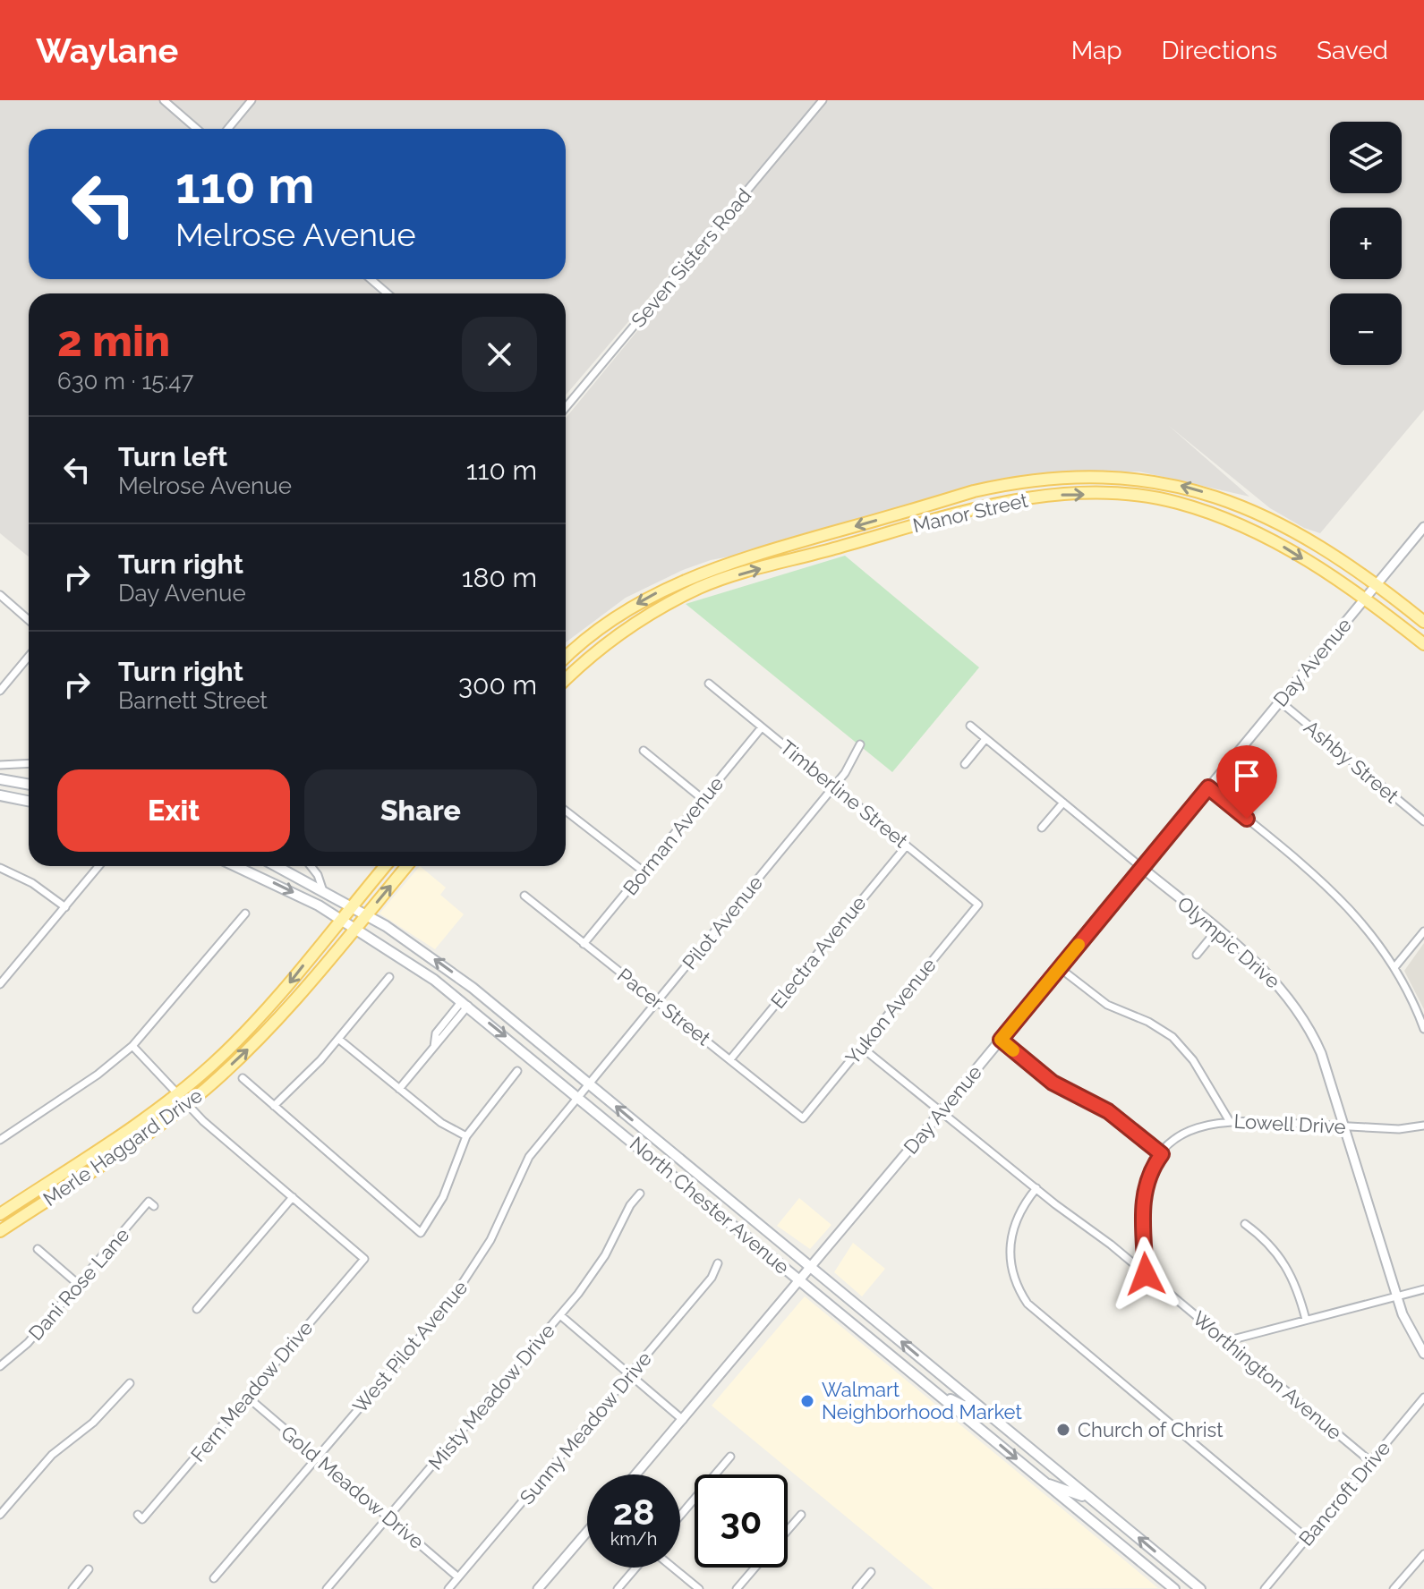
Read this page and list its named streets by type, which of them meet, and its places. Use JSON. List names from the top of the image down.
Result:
{
  "streets": {
    "main road": ["Manor Street", "Merle Haggard Drive", "North Chester Avenue"],
    "street": [
      "Seven Sisters Road",
      "Day Avenue",
      "Ashby Street",
      "Timberline Street",
      "Borman Avenue",
      "Pilot Avenue",
      "Olympic Drive",
      "Electra Avenue",
      "Pacer Street",
      "Yukon Avenue",
      "Lowell Drive",
      "Dani Rose Lane",
      "West Pilot Avenue",
      "Worthington Avenue",
      "Fern Meadow Drive",
      "Misty Meadow Drive",
      "Sunny Meadow Drive",
      "Gold Meadow Drive",
      "Bancroft Drive"
    ]
  },
  "crossings": [
    ["Manor Street", "Day Avenue"],
    ["Day Avenue", "Ashby Street"],
    ["Day Avenue", "Olympic Drive"],
    ["Day Avenue", "North Chester Avenue"],
    ["Day Avenue", "Worthington Avenue"],
    ["Timberline Street", "Borman Avenue"],
    ["Timberline Street", "Pilot Avenue"],
    ["Timberline Street", "Electra Avenue"],
    ["Timberline Street", "Yukon Avenue"],
    ["Borman Avenue", "Pacer Street"],
    ["Pilot Avenue", "Pacer Street"],
    ["Pilot Avenue", "North Chester Avenue"],
    ["Pilot Avenue", "West Pilot Avenue"],
    ["Olympic Drive", "Lowell Drive"],
    ["Olympic Drive", "Worthington Avenue"],
    ["Electra Avenue", "Pacer Street"],
    ["Pacer Street", "Yukon Avenue"],
    ["Yukon Avenue", "Worthington Avenue"],
    ["Lowell Drive", "Worthington Avenue"],
    ["Merle Haggard Drive", "North Chester Avenue"],
    ["North Chester Avenue", "West Pilot Avenue"],
    ["West Pilot Avenue", "Gold Meadow Drive"],
    ["Worthington Avenue", "Bancroft Drive"],
    ["Fern Meadow Drive", "Gold Meadow Drive"],
    ["Misty Meadow Drive", "Gold Meadow Drive"],
    ["Sunny Meadow Drive", "Gold Meadow Drive"]
  ],
  "places": ["Walmart Neighborhood Market", "Church of Christ"],
  "page": {
    "header": "Waylane",
    "nav": ["Map", "Directions", "Saved"],
    "map_buttons": ["+", "−"],
    "turn": ["110 m", "Melrose Avenue"],
    "heading": ["2 min", "630 m · 15:47"],
    "list": [
      {
        "name": "Turn left",
        "note": "Melrose Avenue",
        "value": "110 m"
      },
      {
        "name": "Turn right",
        "note": "Day Avenue",
        "value": "180 m"
      },
      {
        "name": "Turn right",
        "note": "Barnett Street",
        "value": "300 m"
      }
    ],
    "buttons": ["Exit", "Share"],
    "speed": "28 km/h",
    "limit": "30"
  }
}
